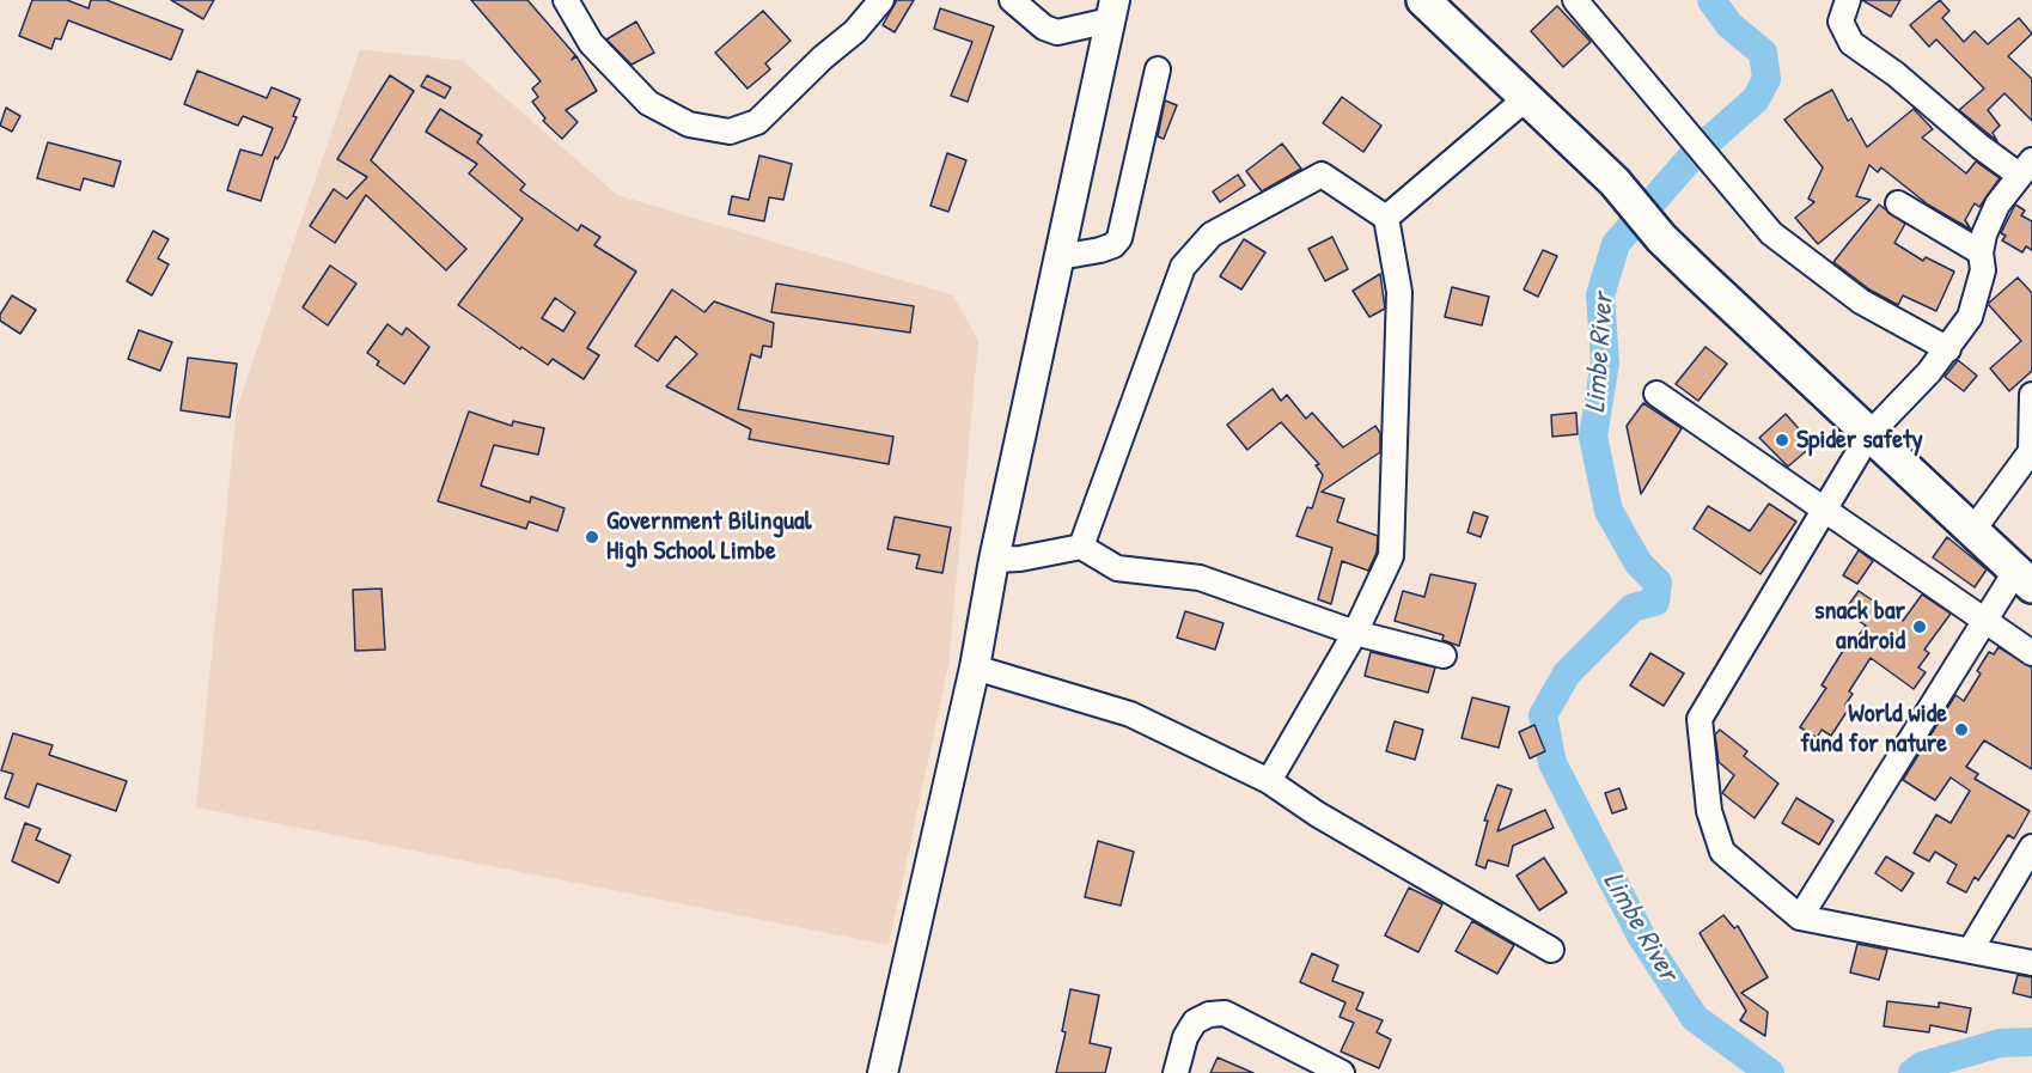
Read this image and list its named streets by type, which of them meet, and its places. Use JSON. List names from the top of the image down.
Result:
{
  "water": ["Limbe River"],
  "places": [
    "Spider safety",
    "Government Bilingual High School Limbe",
    "snack bar android",
    "World wide fund for nature"
  ]
}
